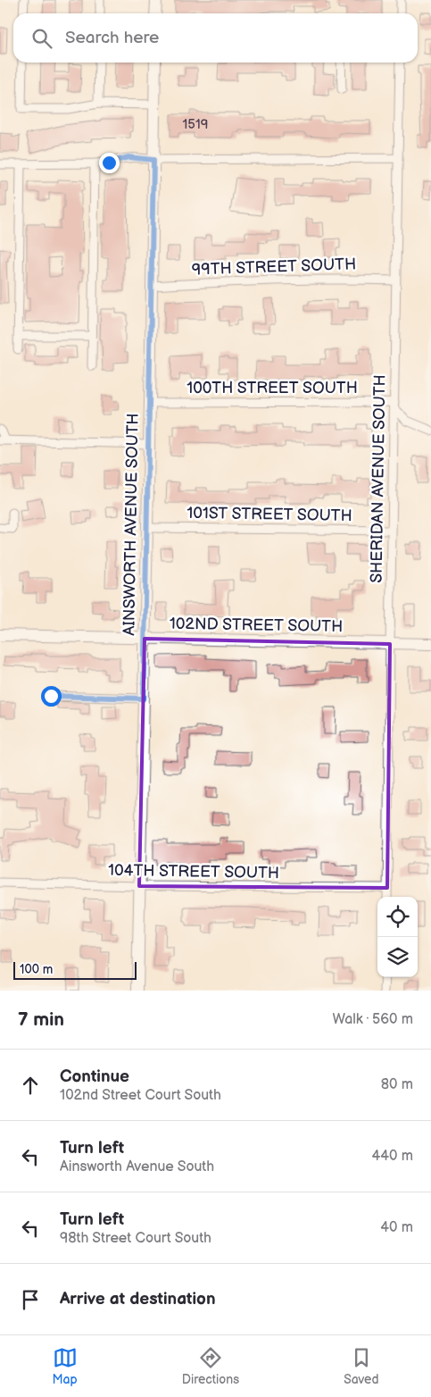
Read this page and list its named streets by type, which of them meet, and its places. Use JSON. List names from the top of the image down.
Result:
{
  "streets": {
    "street": [
      "99TH STREET SOUTH",
      "100TH STREET SOUTH",
      "SHERIDAN AVENUE SOUTH",
      "101ST STREET SOUTH",
      "AINSWORTH AVENUE SOUTH",
      "102ND STREET SOUTH",
      "104TH STREET SOUTH"
    ]
  },
  "crossings": [
    ["99TH STREET SOUTH", "SHERIDAN AVENUE SOUTH"],
    ["99TH STREET SOUTH", "AINSWORTH AVENUE SOUTH"],
    ["100TH STREET SOUTH", "SHERIDAN AVENUE SOUTH"],
    ["100TH STREET SOUTH", "AINSWORTH AVENUE SOUTH"],
    ["SHERIDAN AVENUE SOUTH", "101ST STREET SOUTH"],
    ["SHERIDAN AVENUE SOUTH", "102ND STREET SOUTH"],
    ["SHERIDAN AVENUE SOUTH", "104TH STREET SOUTH"],
    ["101ST STREET SOUTH", "AINSWORTH AVENUE SOUTH"],
    ["AINSWORTH AVENUE SOUTH", "102ND STREET SOUTH"],
    ["AINSWORTH AVENUE SOUTH", "104TH STREET SOUTH"]
  ],
  "house_numbers": ["1519"],
  "scale_bar": "100 m",
  "page": {
    "search": "Search here",
    "scale": "100 m",
    "heading": ["7 min", "Walk · 560 m"],
    "list": [
      ["Continue", "102nd Street Court South", "80 m"],
      ["Turn left", "Ainsworth Avenue South", "440 m"],
      ["Turn left", "98th Street Court South", "40 m"],
      "Arrive at destination"
    ],
    "nav": ["Map", "Directions", "Saved"]
  }
}
